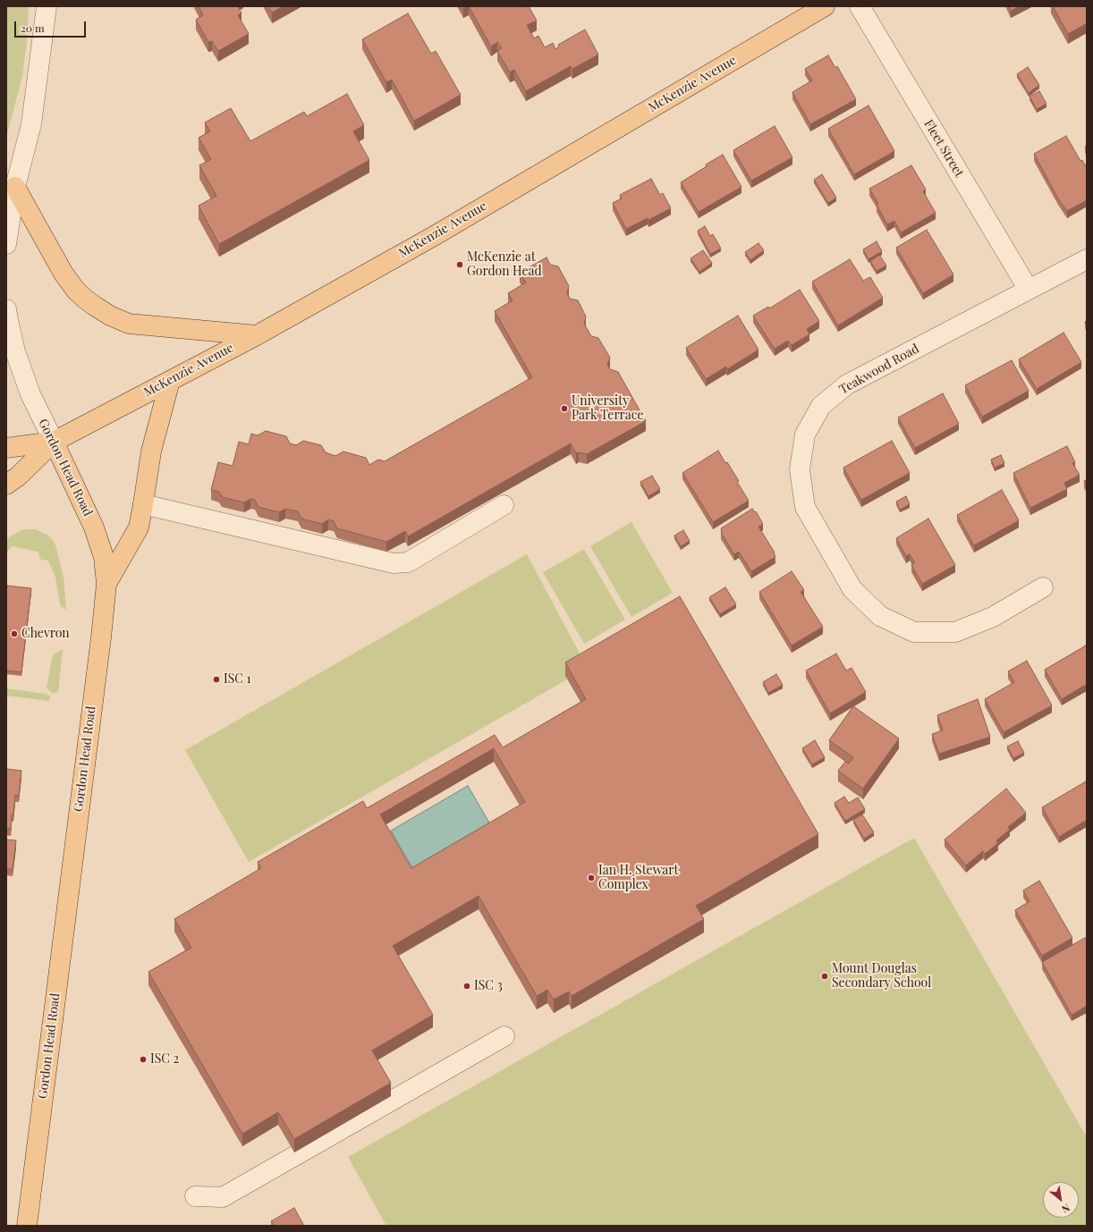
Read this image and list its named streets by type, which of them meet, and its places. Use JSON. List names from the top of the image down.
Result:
{
  "streets": {
    "main road": ["McKenzie Avenue", "Gordon Head Road"],
    "street": ["Fleet Street", "Teakwood Road"]
  },
  "crossings": [
    ["McKenzie Avenue", "Gordon Head Road"],
    ["Fleet Street", "Teakwood Road"]
  ],
  "places": [
    "McKenzie at Gordon Head",
    "University Park Terrace",
    "Chevron",
    "ISC 1",
    "Ian H. Stewart Complex",
    "Mount Douglas Secondary School",
    "ISC 3",
    "ISC 2"
  ],
  "scale_bar": "20 m",
  "north": "bottom right"
}
